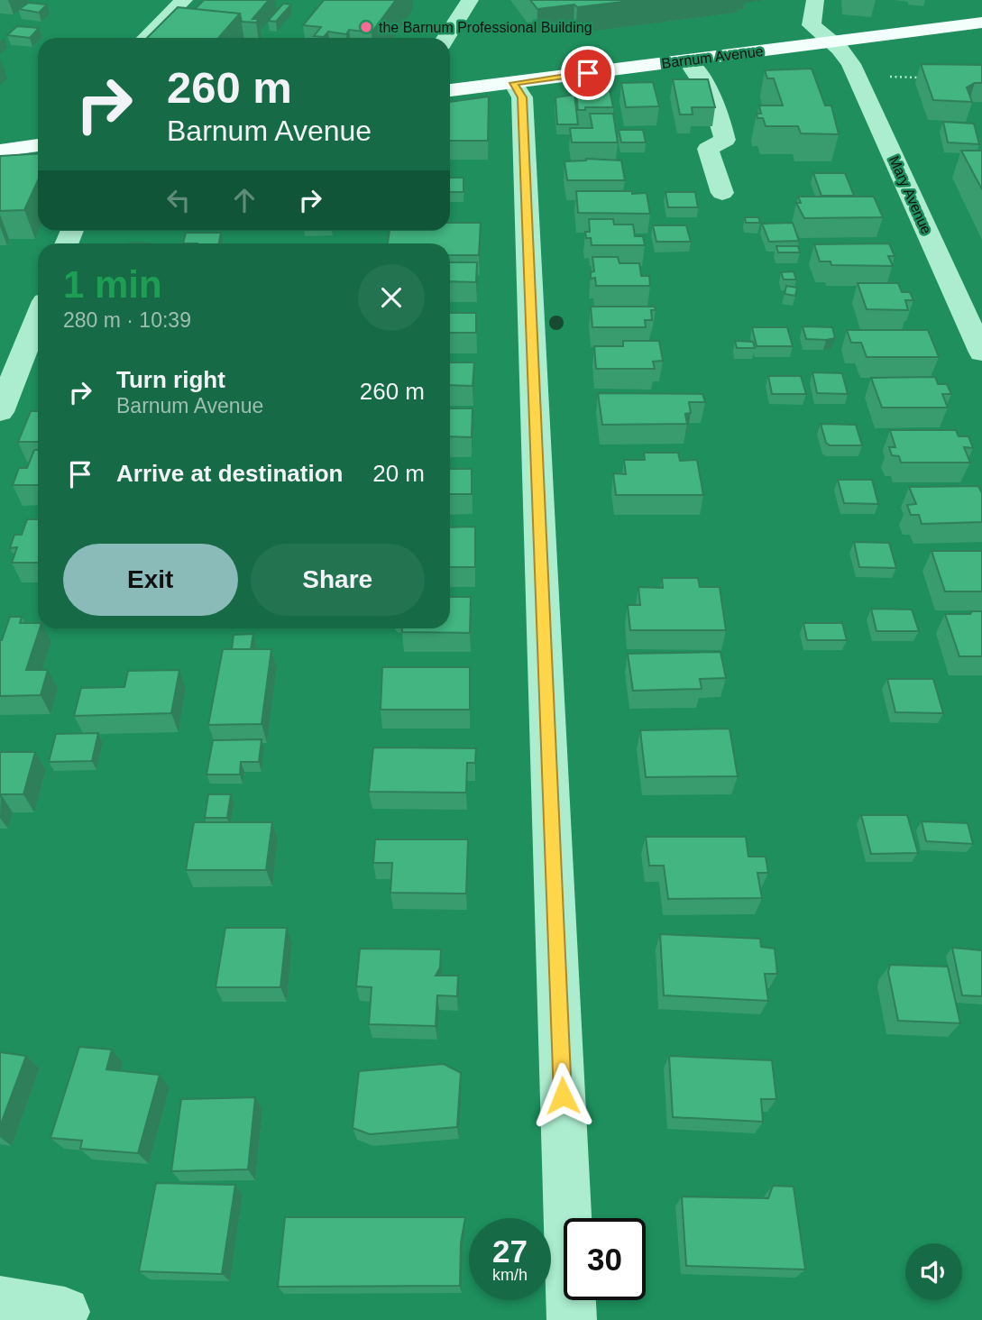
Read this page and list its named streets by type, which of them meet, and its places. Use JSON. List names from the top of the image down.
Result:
{
  "streets": {
    "main road": ["Barnum Avenue"],
    "street": ["Mary Avenue"]
  },
  "crossings": [
    ["Barnum Avenue", "Mary Avenue"]
  ],
  "places": ["the Barnum Professional Building"],
  "page": {
    "turn": ["260 m", "Barnum Avenue"],
    "heading": ["1 min", "280 m · 10:39"],
    "list": [
      {
        "name": "Turn right",
        "note": "Barnum Avenue",
        "value": "260 m"
      },
      {
        "name": "Arrive at destination",
        "value": "20 m"
      }
    ],
    "buttons": ["Exit", "Share"],
    "speed": "27 km/h",
    "limit": "30"
  }
}
